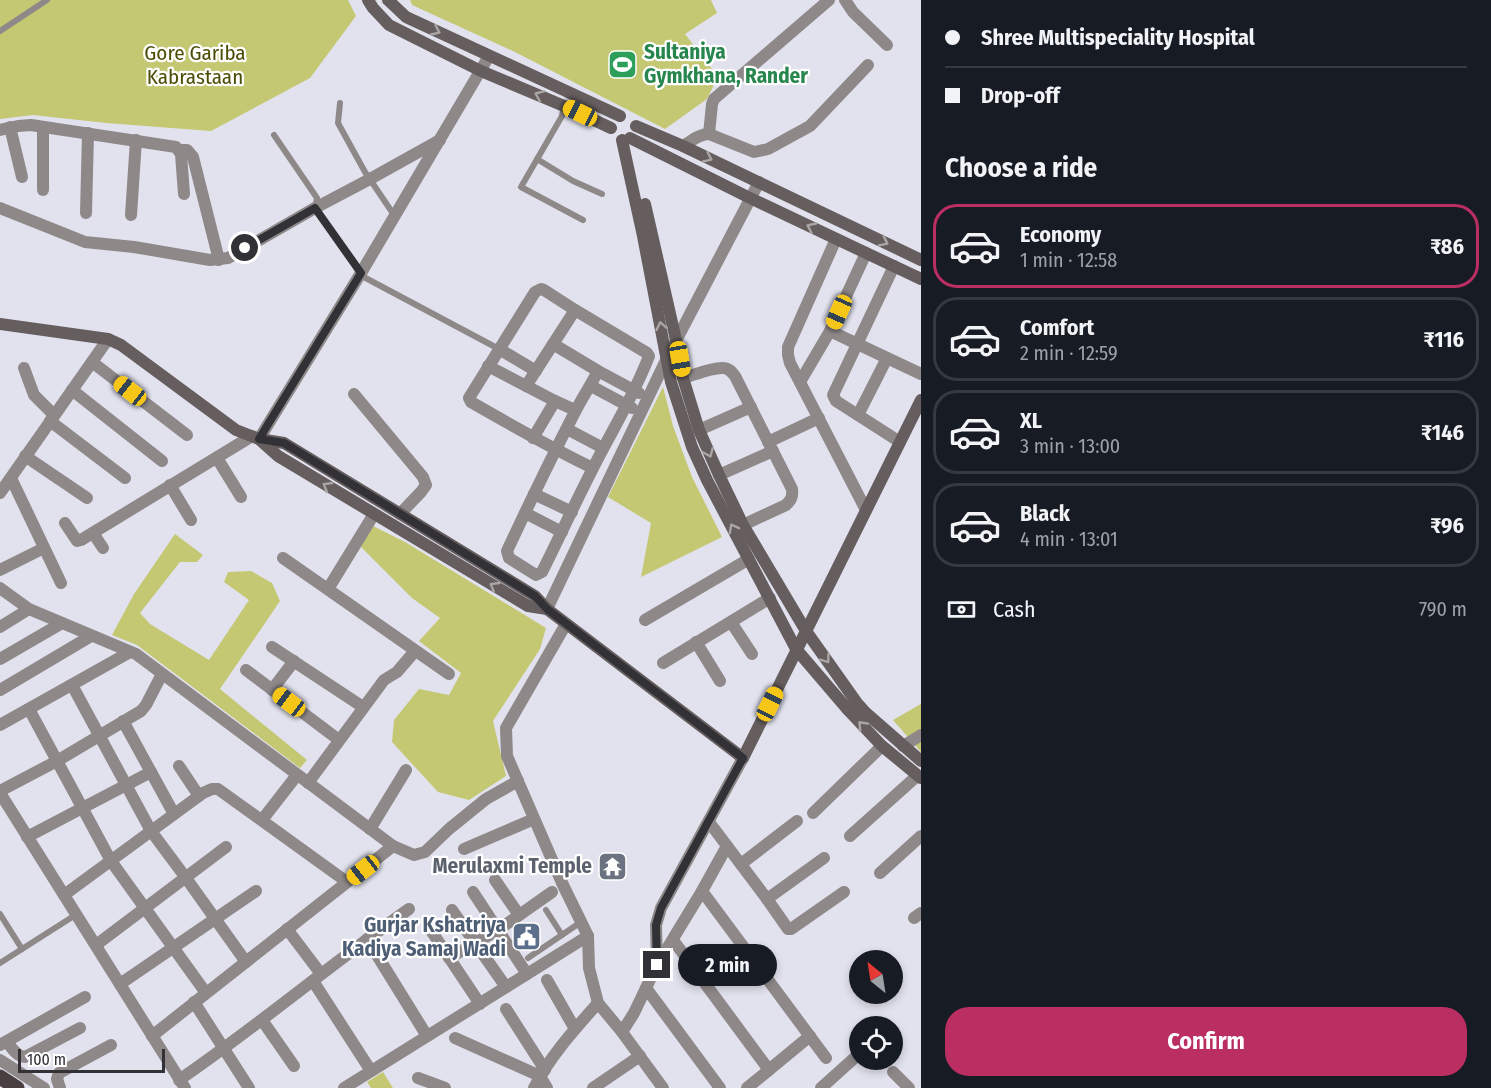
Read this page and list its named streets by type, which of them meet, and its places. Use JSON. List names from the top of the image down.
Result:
{
  "parks": ["Gore Gariba Kabrastaan"],
  "places": {
    "sports": ["Sultaniya Gymkhana, Rander"],
    "temple": ["Merulaxmi Temple"],
    "public building": ["Gurjar Kshatriya Kadiya Samaj Wadi"]
  },
  "scale_bar": "100 m",
  "north": "top left",
  "page": {
    "banner": ["Shree Multispeciality Hospital", "Drop-off"],
    "heading": "Choose a ride",
    "list": [
      {
        "name": "Economy",
        "note": "1 min · 12:58",
        "value": "₹86"
      },
      {
        "name": "Comfort",
        "note": "2 min · 12:59",
        "value": "₹116"
      },
      {
        "name": "XL",
        "note": "3 min · 13:00",
        "value": "₹146"
      },
      {
        "name": "Black",
        "note": "4 min · 13:01",
        "value": "₹96"
      }
    ],
    "pay": ["Cash", "790 m"],
    "bubble": "2 min",
    "buttons": "Confirm",
    "scale": "100 m"
  }
}
